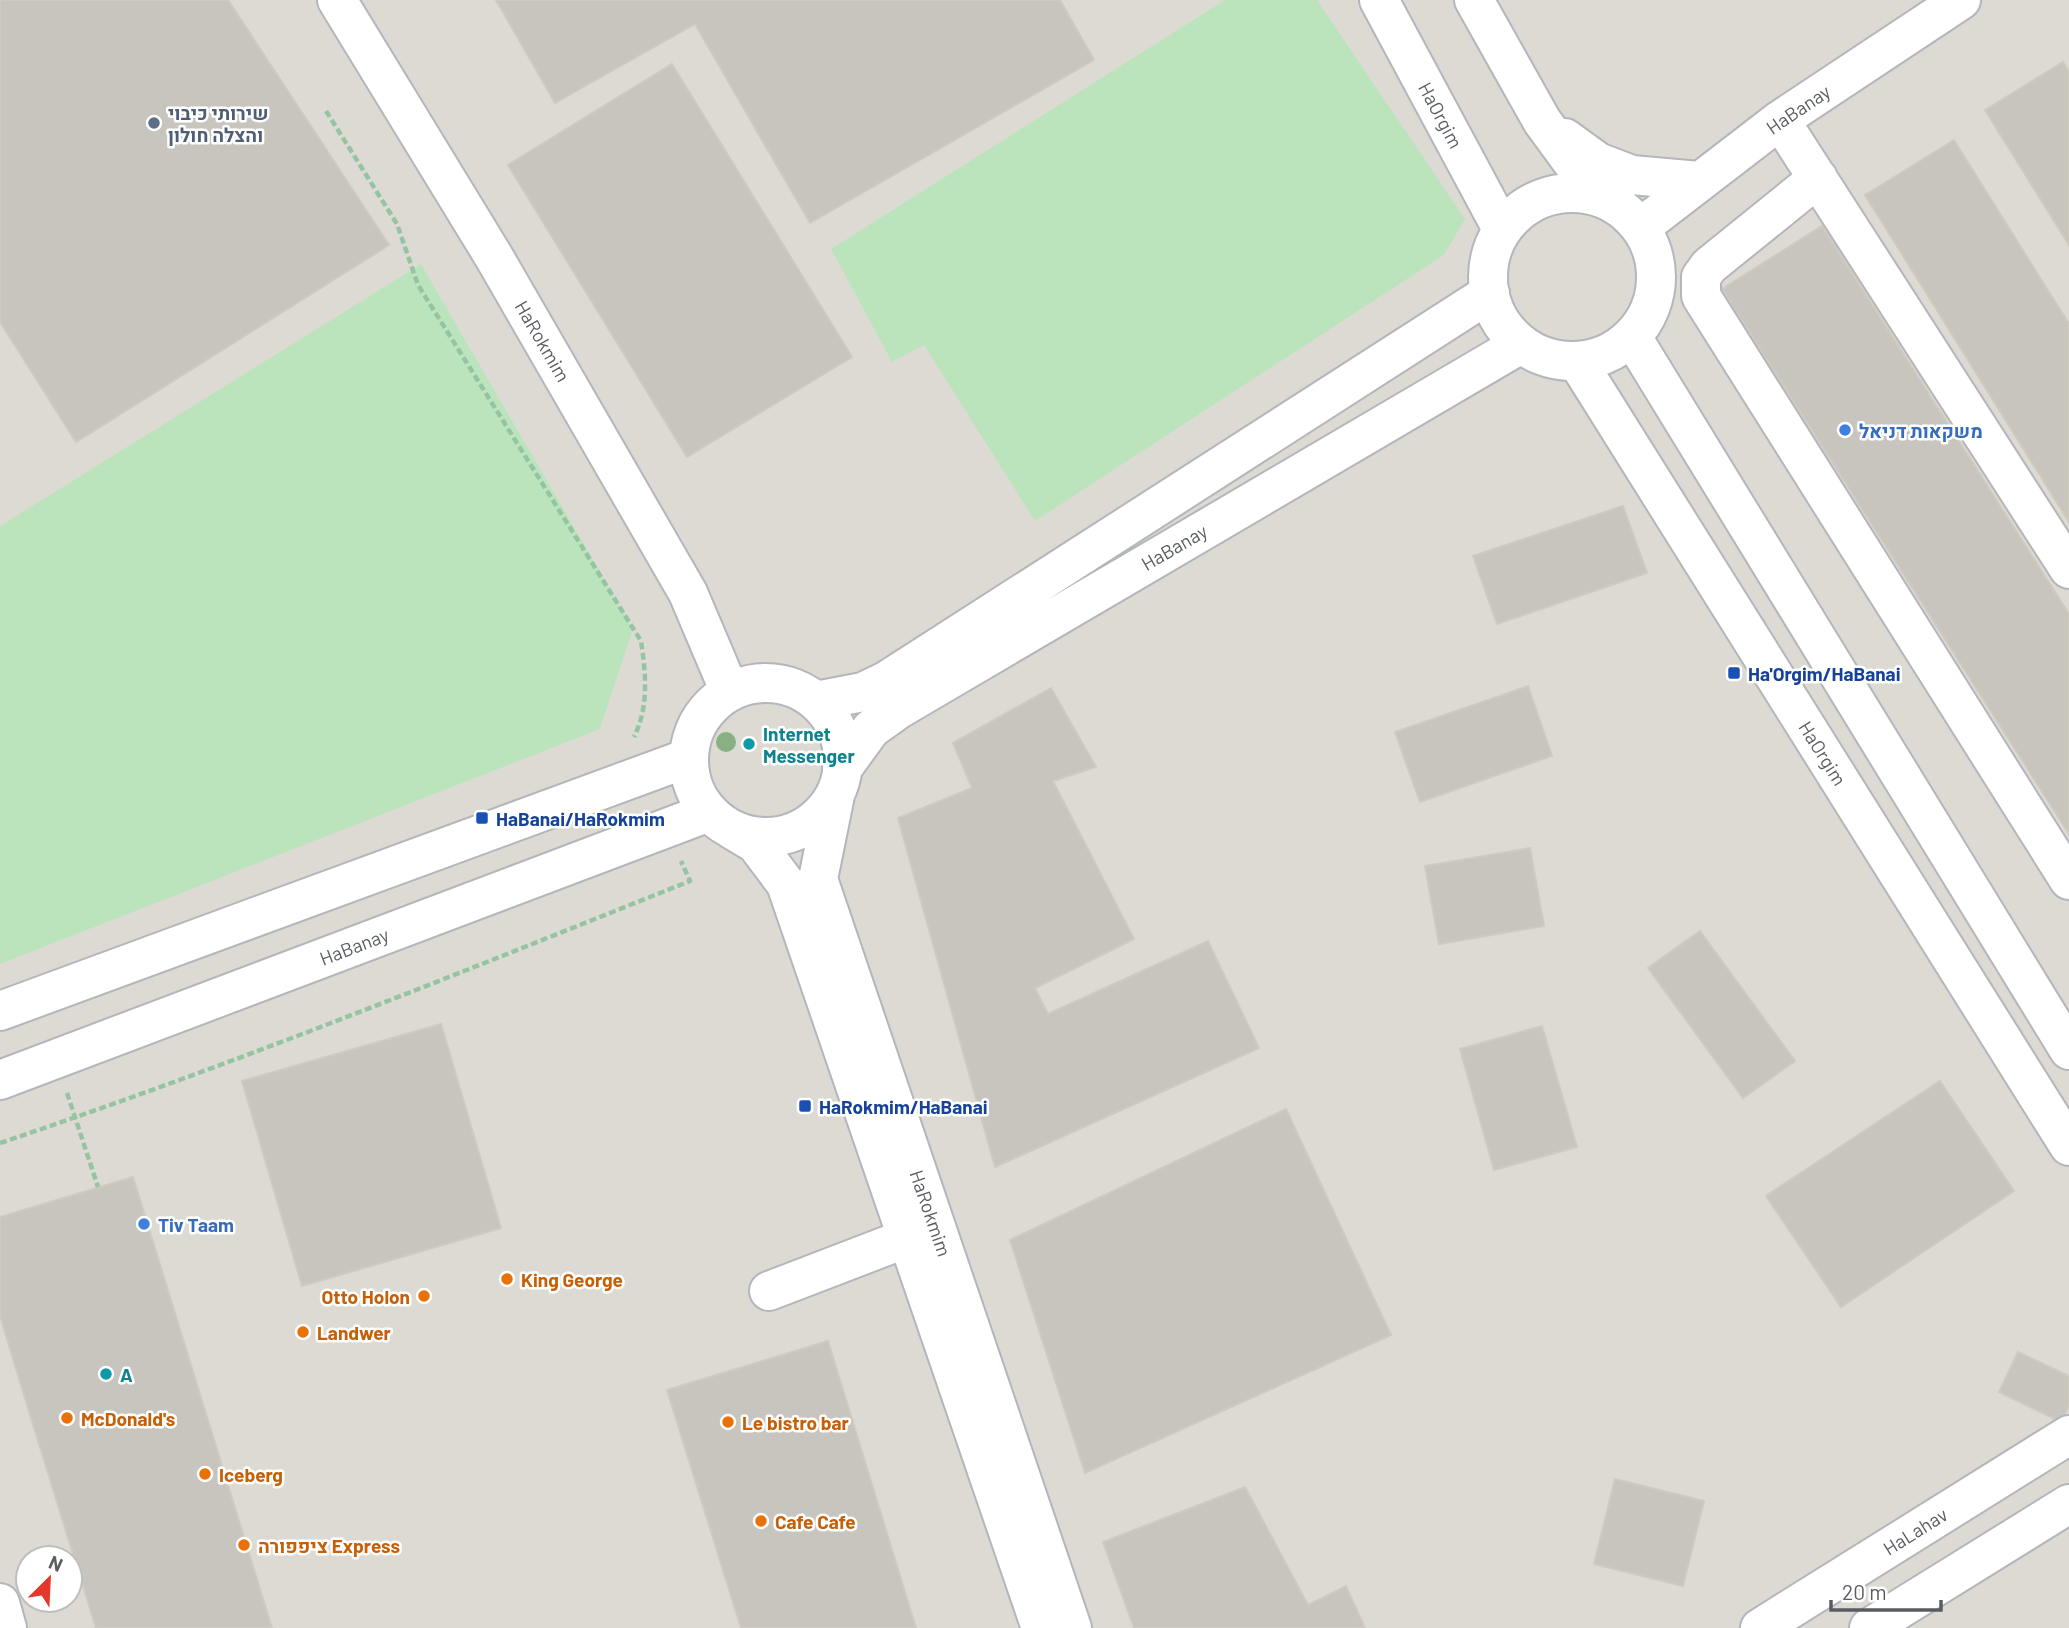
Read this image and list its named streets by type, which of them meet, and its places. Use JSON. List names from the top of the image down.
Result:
{
  "streets": {
    "street": [
      "HaBanay",
      "HaOrgim",
      "HaRokmim",
      "HaLahav"
    ]
  },
  "crossings": [
    ["HaBanay", "HaOrgim"],
    ["HaBanay", "HaRokmim"]
  ],
  "places": {
    "other": [
      "שירותי כיבוי והצלה חולון",
      "משקאות דניאל",
      "Internet Messenger",
      "Tiv Taam",
      "King George",
      "Otto Holon",
      "Landwer",
      "A",
      "McDonald's",
      "Le bistro bar",
      "Iceberg",
      "Cafe Cafe",
      "ציפפורה Express"
    ],
    "transit": ["Ha'Orgim/HaBanai", "HaBanai/HaRokmim", "HaRokmim/HaBanai"]
  },
  "scale_bar": "20 m",
  "north": "top right"
}
